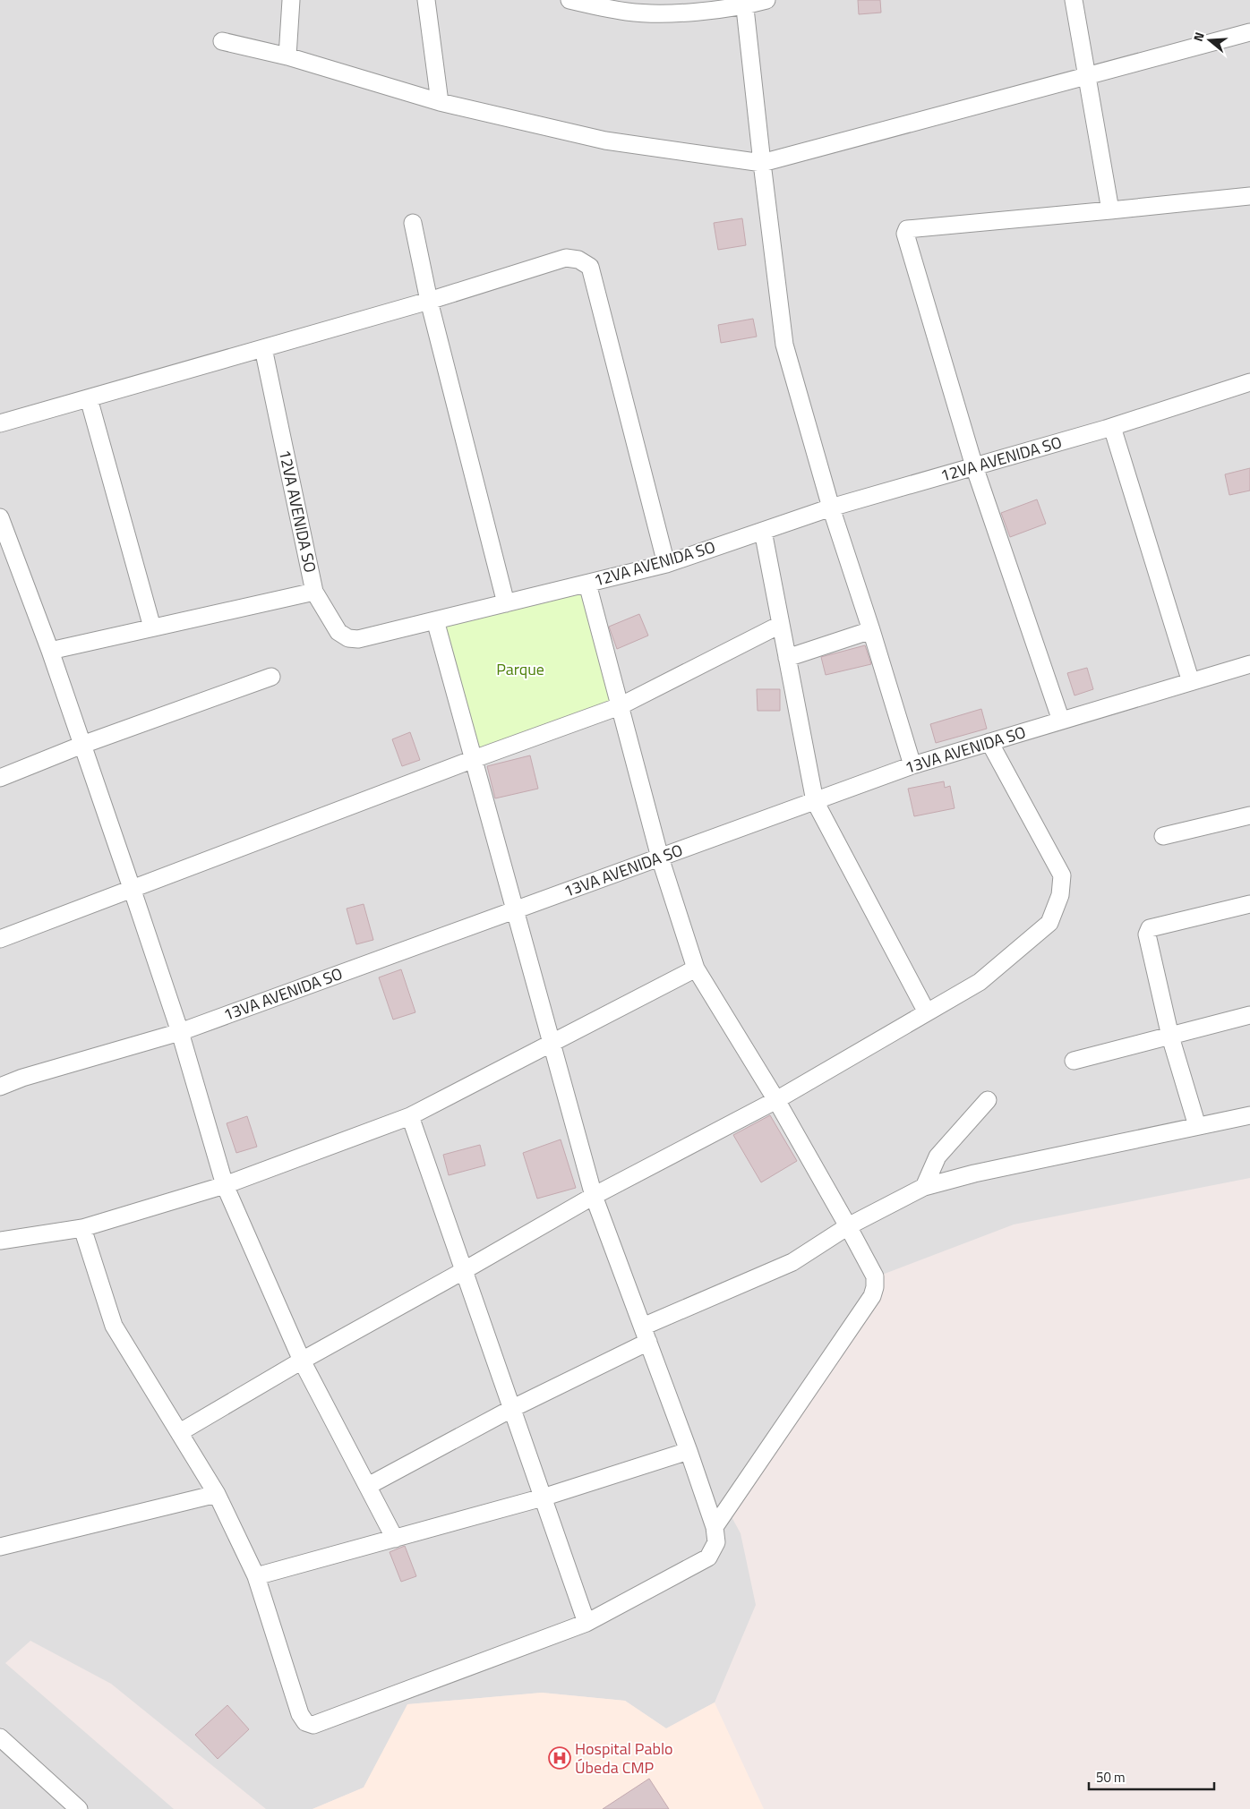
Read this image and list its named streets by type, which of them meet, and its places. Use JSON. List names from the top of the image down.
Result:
{
  "streets": {
    "street": ["12VA AVENIDA SO", "13VA AVENIDA SO"]
  },
  "parks": ["Parque"],
  "places": {
    "hospital": ["Hospital Pablo Úbeda CMP"]
  },
  "scale_bar": "50 m",
  "north": "left"
}
